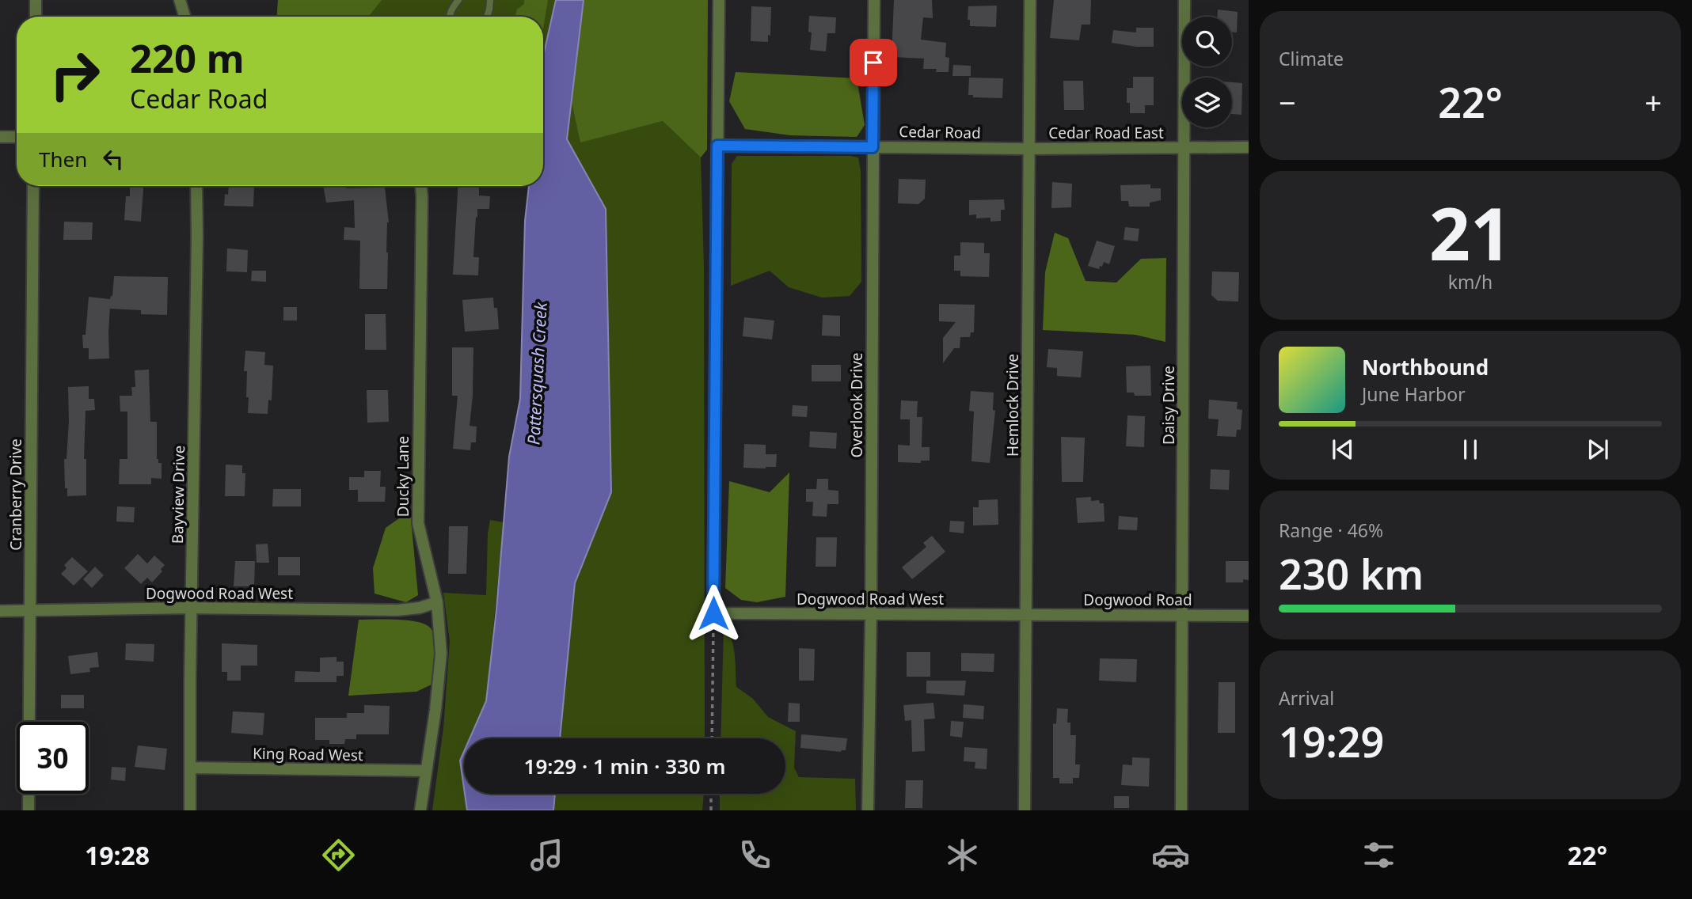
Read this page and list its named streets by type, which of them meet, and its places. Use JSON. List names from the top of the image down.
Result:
{
  "streets": {
    "street": [
      "Cedar Road",
      "Cedar Road East",
      "Overlook Drive",
      "Hemlock Drive",
      "Daisy Drive",
      "Ducky Lane",
      "Cranberry Drive",
      "Bayview Drive",
      "Dogwood Road West",
      "Dogwood Road",
      "King Road West"
    ]
  },
  "crossings": [
    ["Cedar Road", "Cedar Road East"],
    ["Cedar Road", "Overlook Drive"],
    ["Cedar Road", "Hemlock Drive"],
    ["Cedar Road East", "Hemlock Drive"],
    ["Cedar Road East", "Daisy Drive"],
    ["Overlook Drive", "Dogwood Road West"],
    ["Hemlock Drive", "Dogwood Road West"],
    ["Hemlock Drive", "Dogwood Road"],
    ["Daisy Drive", "Dogwood Road"],
    ["Ducky Lane", "Dogwood Road West"],
    ["Ducky Lane", "King Road West"],
    ["Cranberry Drive", "Dogwood Road West"],
    ["Bayview Drive", "Dogwood Road West"],
    ["Bayview Drive", "King Road West"],
    ["Dogwood Road West", "Dogwood Road"]
  ],
  "water": ["Pattersquash Creek"],
  "page": {
    "tile": [
      "Climate",
      ["21", "km/h"],
      ["Range · 46%", "230 km"],
      ["Arrival", "19:29"]
    ],
    "turn": ["220 m", "Cedar Road"],
    "heat": ["−", "22°", "+"],
    "then": "Then",
    "song": ["Northbound", "June Harbor"],
    "limit": "30",
    "trip": "19:29 · 1 min · 330 m",
    "tabs": ["19:28", "22°"]
  }
}
